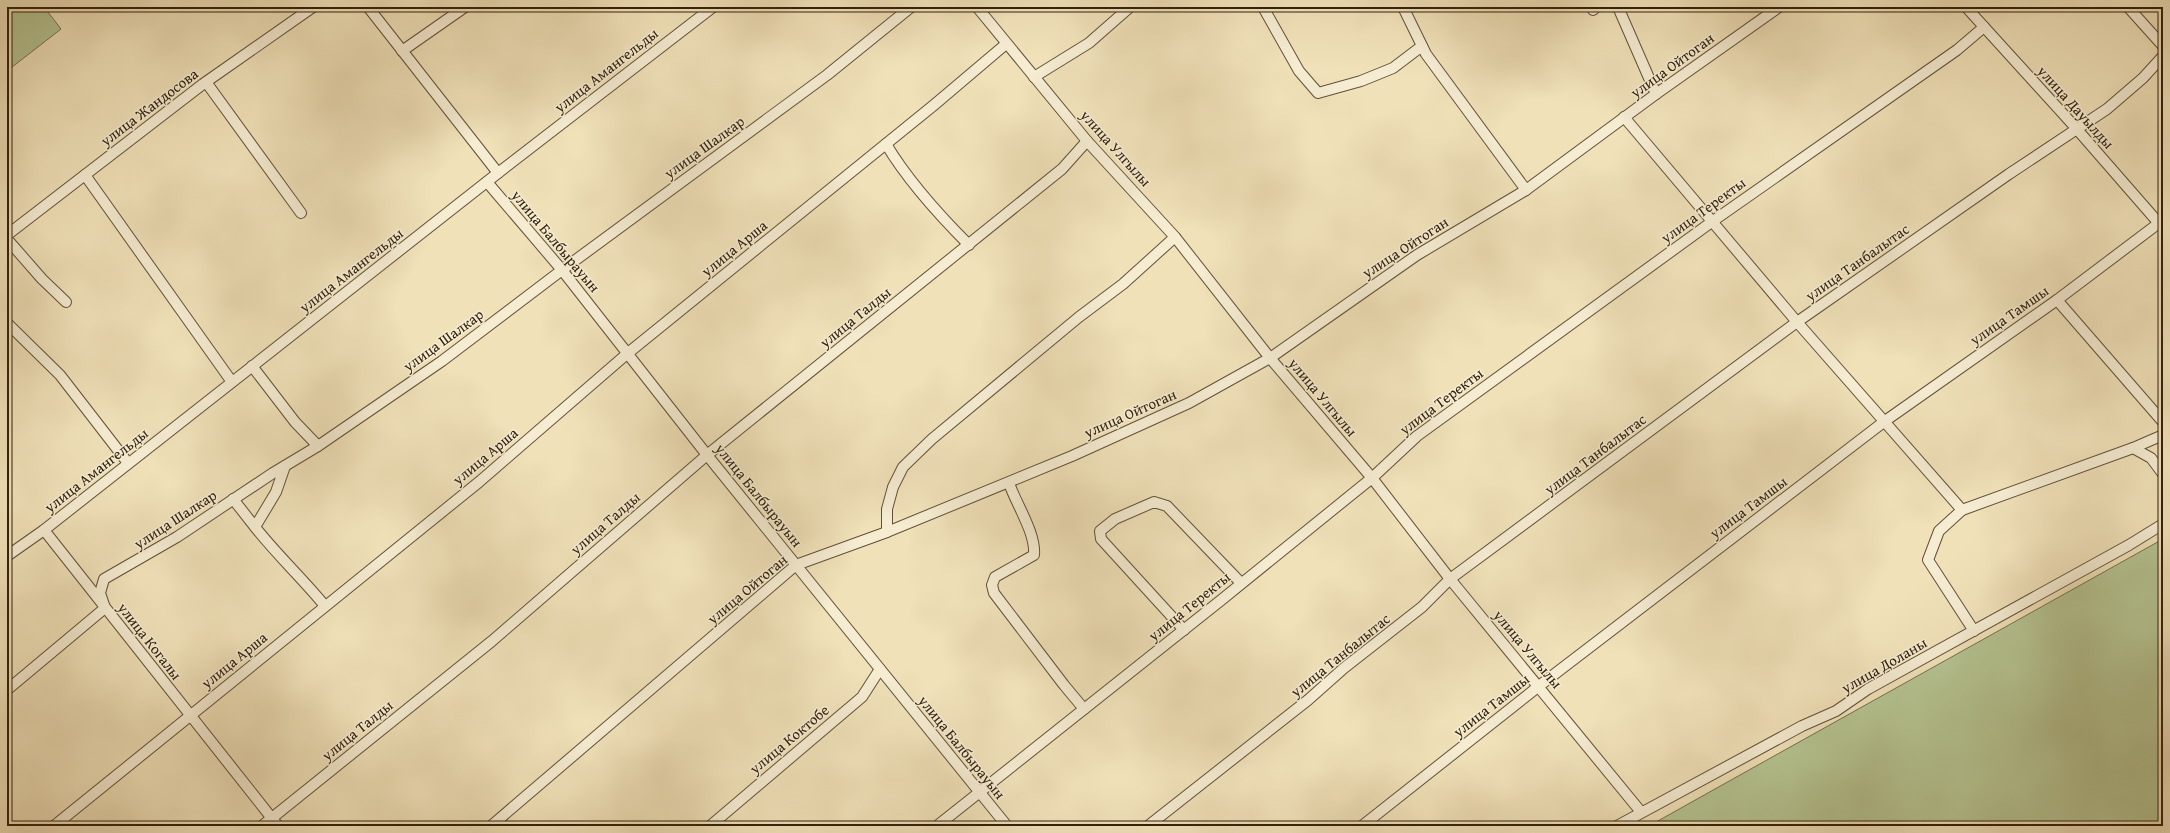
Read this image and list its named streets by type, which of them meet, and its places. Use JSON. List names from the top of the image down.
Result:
{
  "streets": {
    "street": [
      "улица Ойтоган",
      "улица Амангельды",
      "улица Жандосова",
      "улица Дауылды",
      "улица Шалкар",
      "улица Улгылы",
      "улица Теректы",
      "улица Балбырауын",
      "улица Арша",
      "улица Танбалытас",
      "улица Тамшы",
      "улица Талды",
      "улица Когалы",
      "улица Доланы",
      "улица Коктобе"
    ]
  },
  "crossings": [
    ["улица Ойтоган", "улица Улгылы"],
    ["улица Ойтоган", "улица Балбырауын"],
    ["улица Амангельды", "улица Балбырауын"],
    ["улица Амангельды", "улица Когалы"],
    ["улица Дауылды", "улица Теректы"],
    ["улица Дауылды", "улица Танбалытас"],
    ["улица Дауылды", "улица Тамшы"],
    ["улица Шалкар", "улица Балбырауын"],
    ["улица Шалкар", "улица Когалы"],
    ["улица Улгылы", "улица Теректы"],
    ["улица Улгылы", "улица Арша"],
    ["улица Улгылы", "улица Танбалытас"],
    ["улица Улгылы", "улица Тамшы"],
    ["улица Улгылы", "улица Талды"],
    ["улица Улгылы", "улица Доланы"],
    ["улица Теректы", "улица Балбырауын"],
    ["улица Балбырауын", "улица Арша"],
    ["улица Балбырауын", "улица Талды"],
    ["улица Балбырауын", "улица Коктобе"],
    ["улица Арша", "улица Когалы"],
    ["улица Талды", "улица Когалы"]
  ]
}
